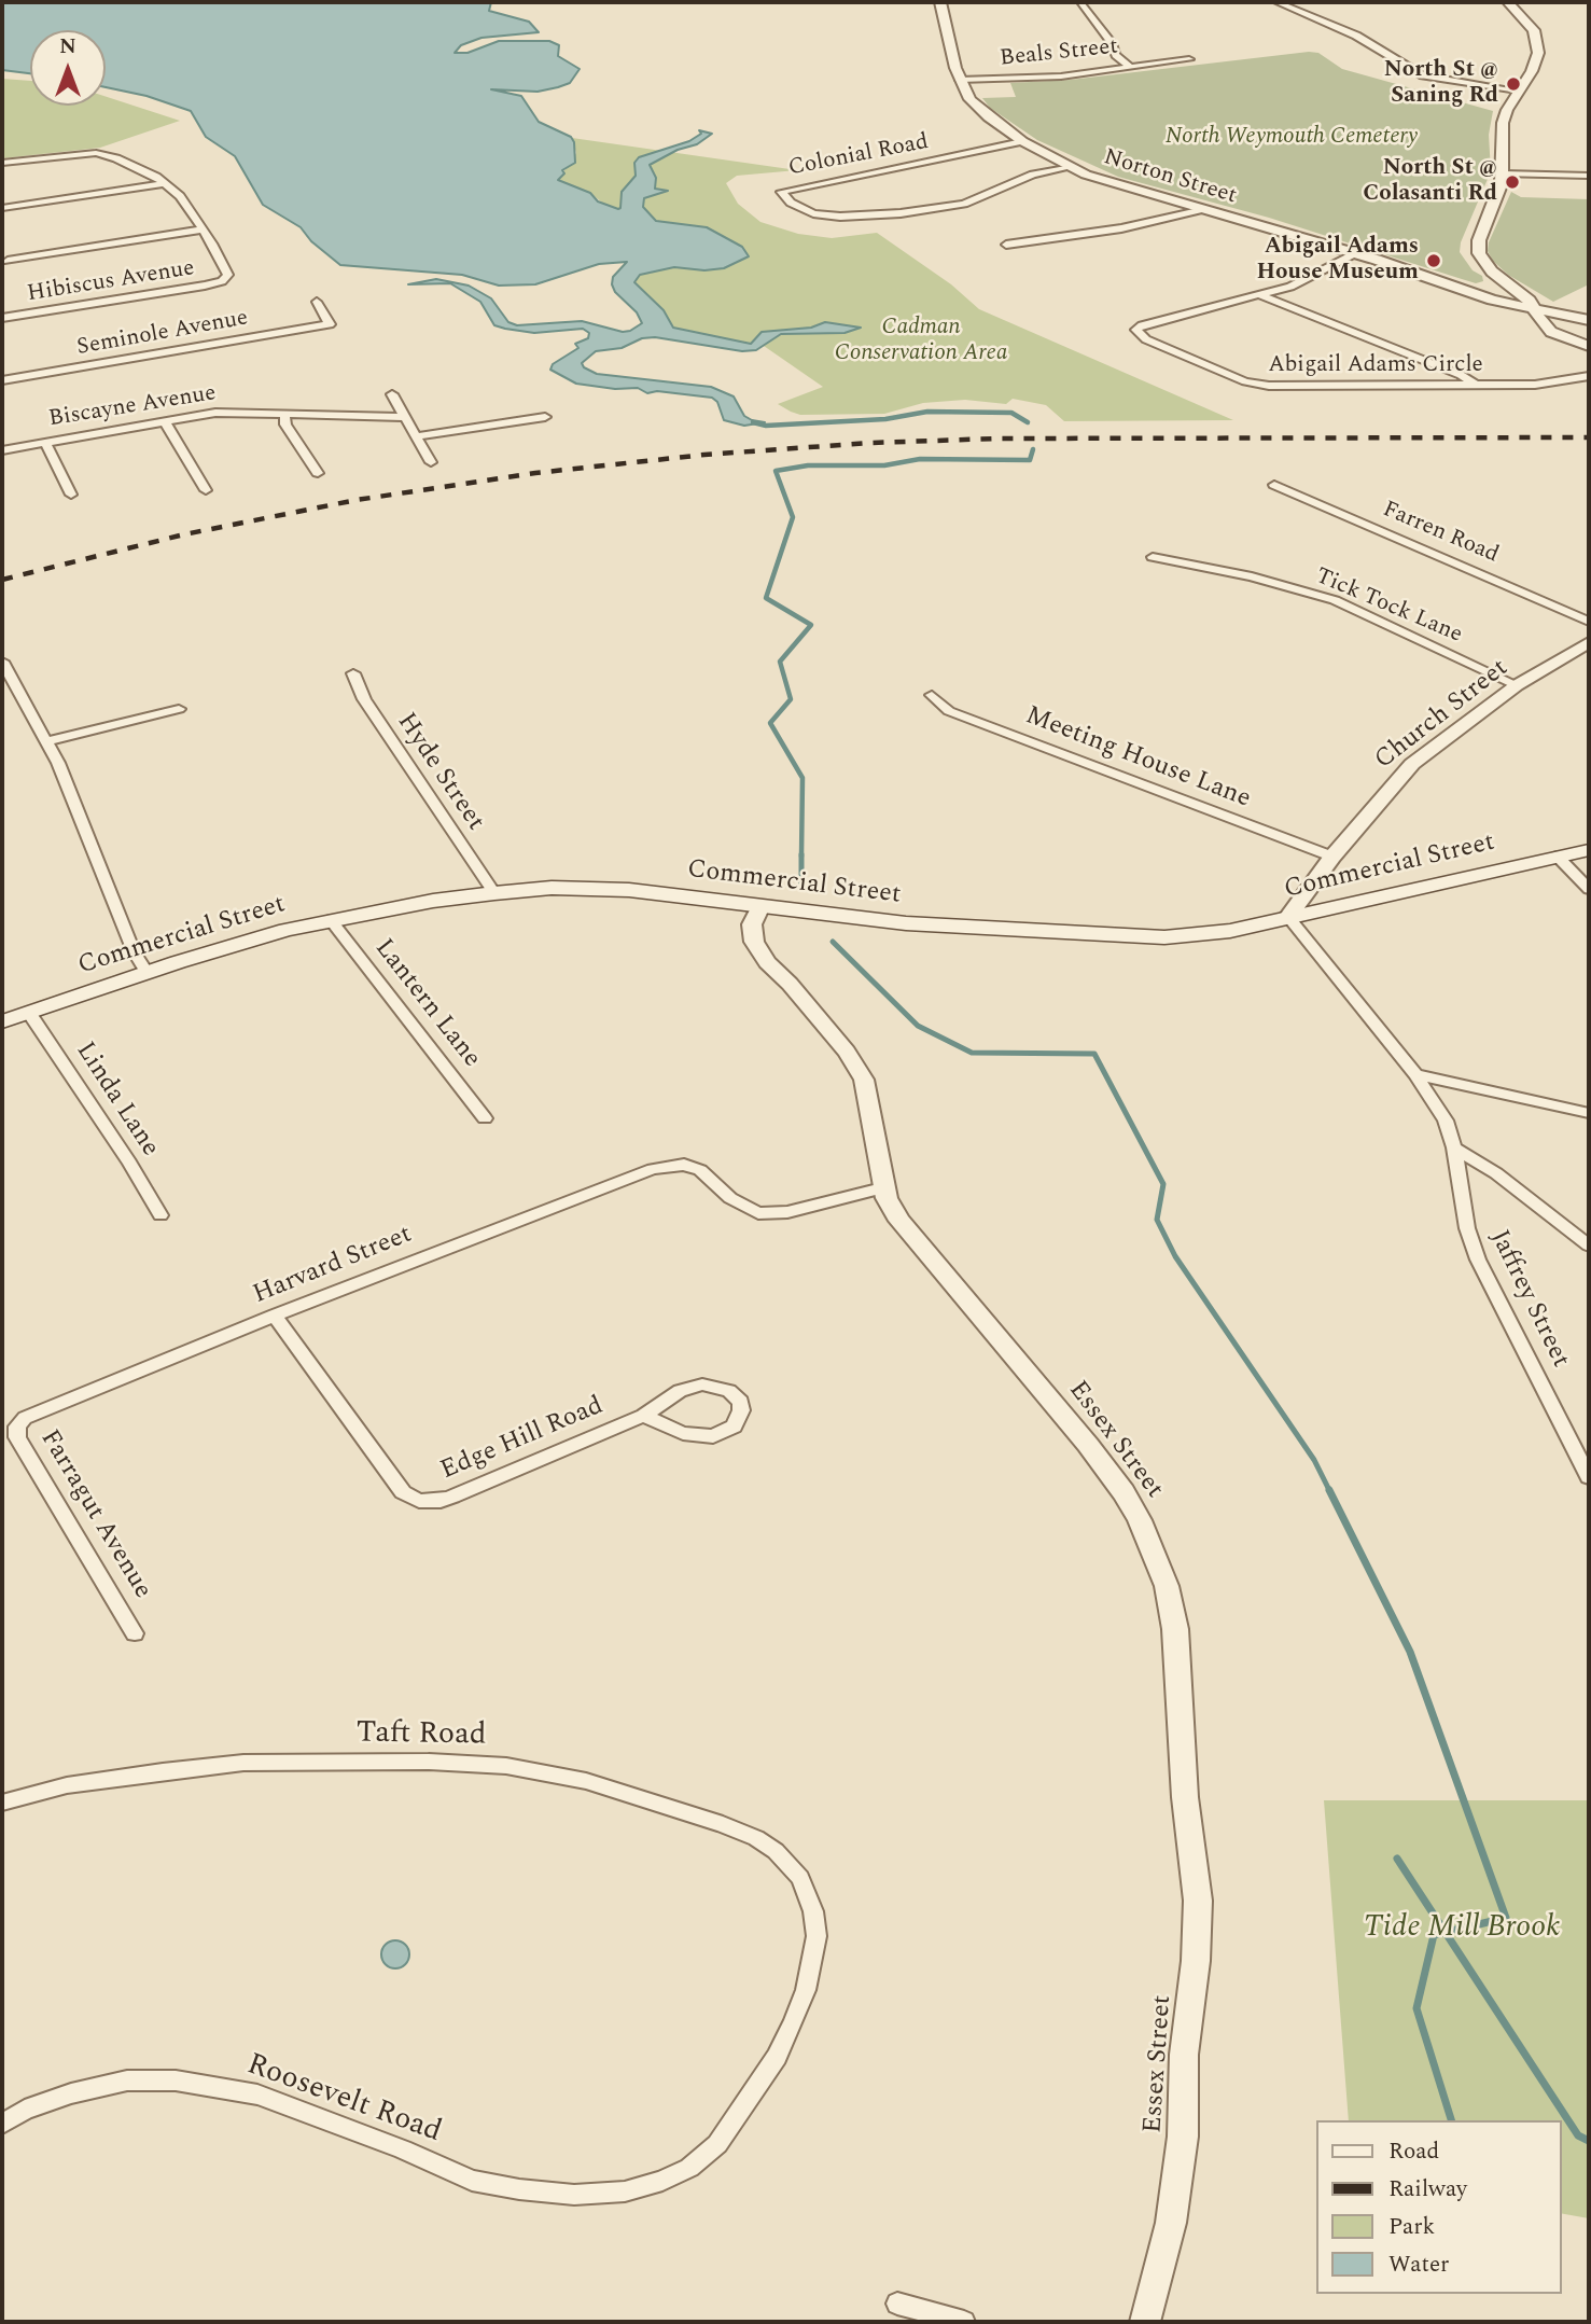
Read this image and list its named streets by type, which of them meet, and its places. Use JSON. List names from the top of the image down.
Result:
{
  "streets": {
    "main road": ["Commercial Street"],
    "street": [
      "Beals Street",
      "Colonial Road",
      "Norton Street",
      "Hibiscus Avenue",
      "Seminole Avenue",
      "Abigail Adams Circle",
      "Biscayne Avenue",
      "Farren Road",
      "Tick Tock Lane",
      "Church Street",
      "Meeting House Lane",
      "Hyde Street",
      "Lantern Lane",
      "Linda Lane",
      "Harvard Street",
      "Jaffrey Street",
      "Edge Hill Road",
      "Essex Street",
      "Farragut Avenue",
      "Taft Road",
      "Roosevelt Road"
    ]
  },
  "crossings": [
    ["Beals Street", "Norton Street"],
    ["Colonial Road", "Norton Street"],
    ["Norton Street", "Abigail Adams Circle"],
    ["Tick Tock Lane", "Church Street"],
    ["Church Street", "Meeting House Lane"],
    ["Church Street", "Commercial Street"],
    ["Church Street", "Jaffrey Street"],
    ["Hyde Street", "Commercial Street"],
    ["Commercial Street", "Lantern Lane"],
    ["Commercial Street", "Linda Lane"],
    ["Commercial Street", "Jaffrey Street"],
    ["Commercial Street", "Essex Street"],
    ["Harvard Street", "Edge Hill Road"],
    ["Harvard Street", "Essex Street"],
    ["Harvard Street", "Farragut Avenue"],
    ["Taft Road", "Roosevelt Road"]
  ],
  "parks": ["North Weymouth Cemetery", "Cadman Conservation Area", "Tide Mill Brook"],
  "places": ["North St @ Saning Rd", "North St @ Colasanti Rd", "Abigail Adams House Museum"],
  "legend": [
    "Road",
    "Railway",
    "Park",
    "Water"
  ],
  "north": "top"
}
